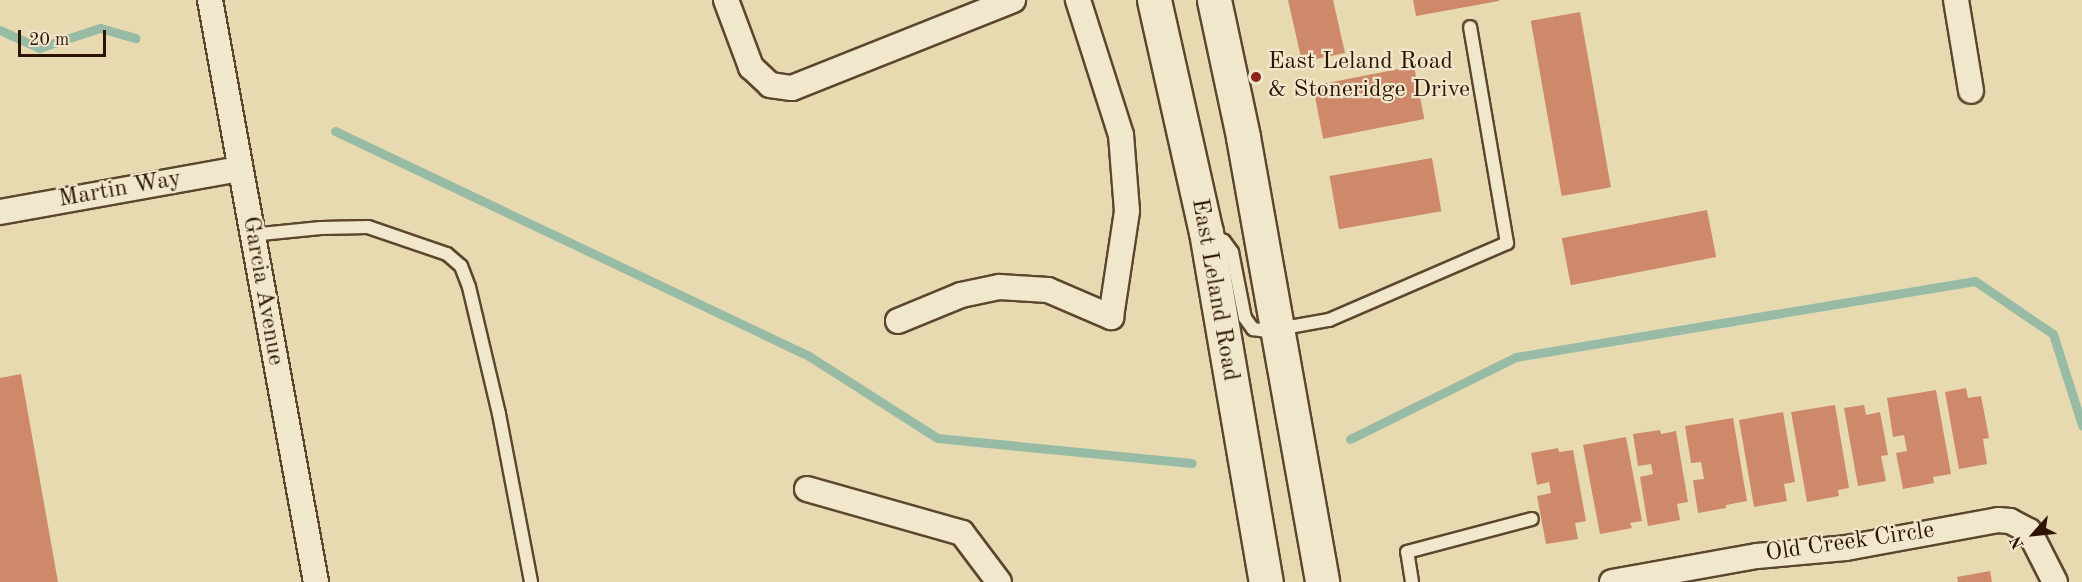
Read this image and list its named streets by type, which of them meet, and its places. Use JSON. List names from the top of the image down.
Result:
{
  "streets": {
    "main road": ["East Leland Road"],
    "street": ["Martin Way", "Garcia Avenue", "Old Creek Circle"]
  },
  "crossings": [
    ["Martin Way", "Garcia Avenue"]
  ],
  "places": ["East Leland Road & Stoneridge Drive"],
  "scale_bar": "20 m",
  "north": "bottom left"
}
